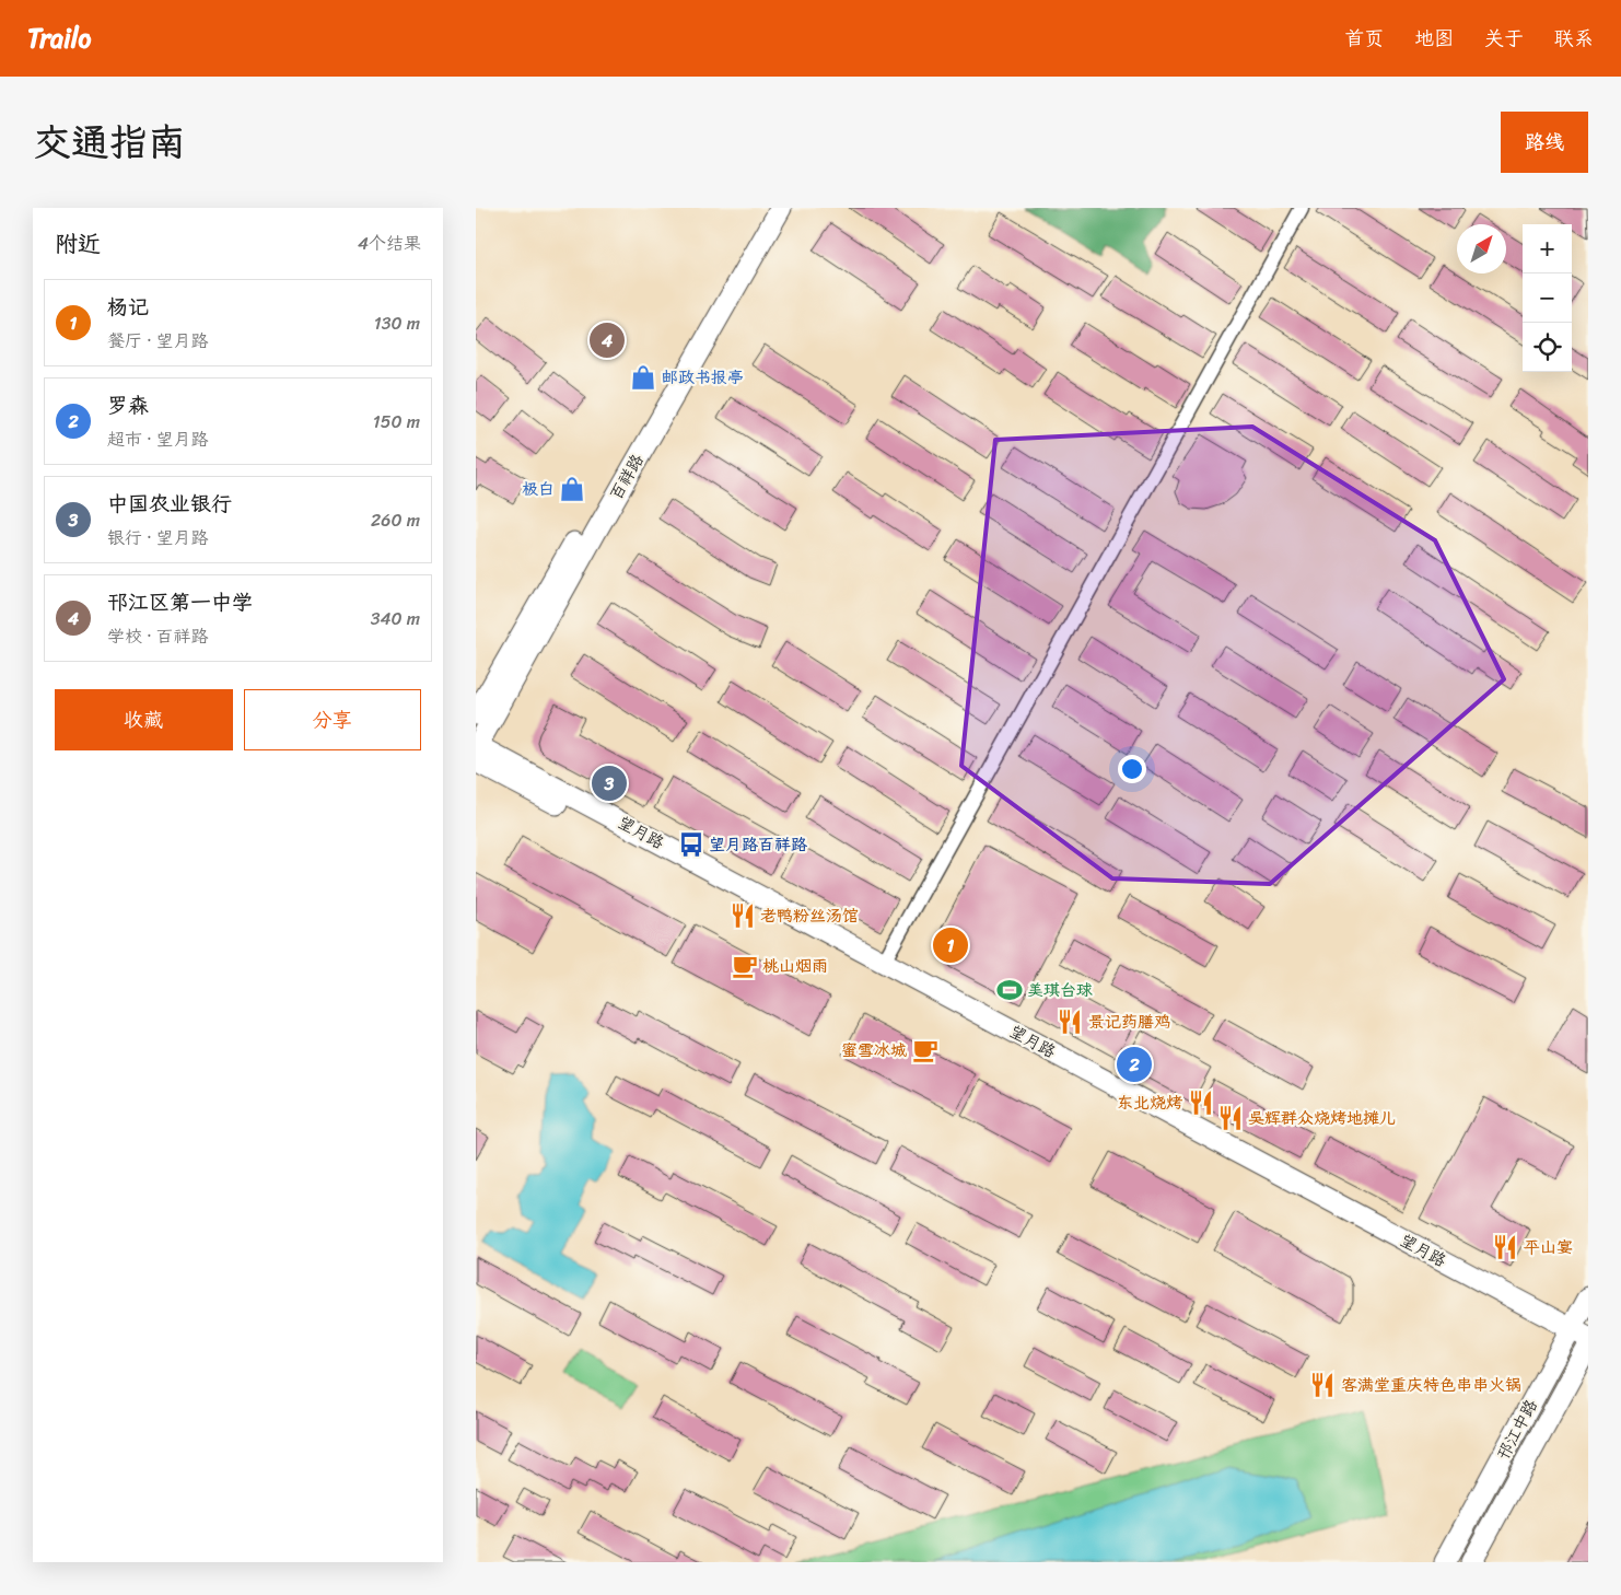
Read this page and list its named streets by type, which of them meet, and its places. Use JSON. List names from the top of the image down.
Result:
{
  "streets": {
    "street": ["百祥路", "望月路", "邗江中路"]
  },
  "crossings": [
    ["百祥路", "望月路"],
    ["望月路", "邗江中路"]
  ],
  "places": {
    "shop": ["邮政书报亭", "极白"],
    "bus stop": ["望月路百祥路"],
    "restaurant": [
      "老鸭粉丝汤馆",
      "景记药膳鸡",
      "东北烧烤",
      "吴辉群众烧烤地摊儿",
      "平山宴",
      "客满堂重庆特色串串火锅"
    ],
    "cafe": ["桃山烟雨", "蜜雪冰城"],
    "sports": ["美琪台球"]
  },
  "north": "top right",
  "page": {
    "header": "Trailo",
    "nav": [
      "首页",
      "地图",
      "关于",
      "联系"
    ],
    "title": "交通指南",
    "buttons": [
      "路线",
      ["收藏", "分享"]
    ],
    "heading": ["附近", "4个结果"],
    "map_buttons": ["+", "−"],
    "list": [
      {
        "mark": "1",
        "name": "杨记",
        "note": "餐厅 · 望月路",
        "value": "130 m"
      },
      {
        "mark": "2",
        "name": "罗森",
        "note": "超市 · 望月路",
        "value": "150 m"
      },
      {
        "mark": "3",
        "name": "中国农业银行",
        "note": "银行 · 望月路",
        "value": "260 m"
      },
      {
        "mark": "4",
        "name": "邗江区第一中学",
        "note": "学校 · 百祥路",
        "value": "340 m"
      }
    ],
    "pins": [
      "4",
      "3",
      "1",
      "2"
    ]
  }
}
